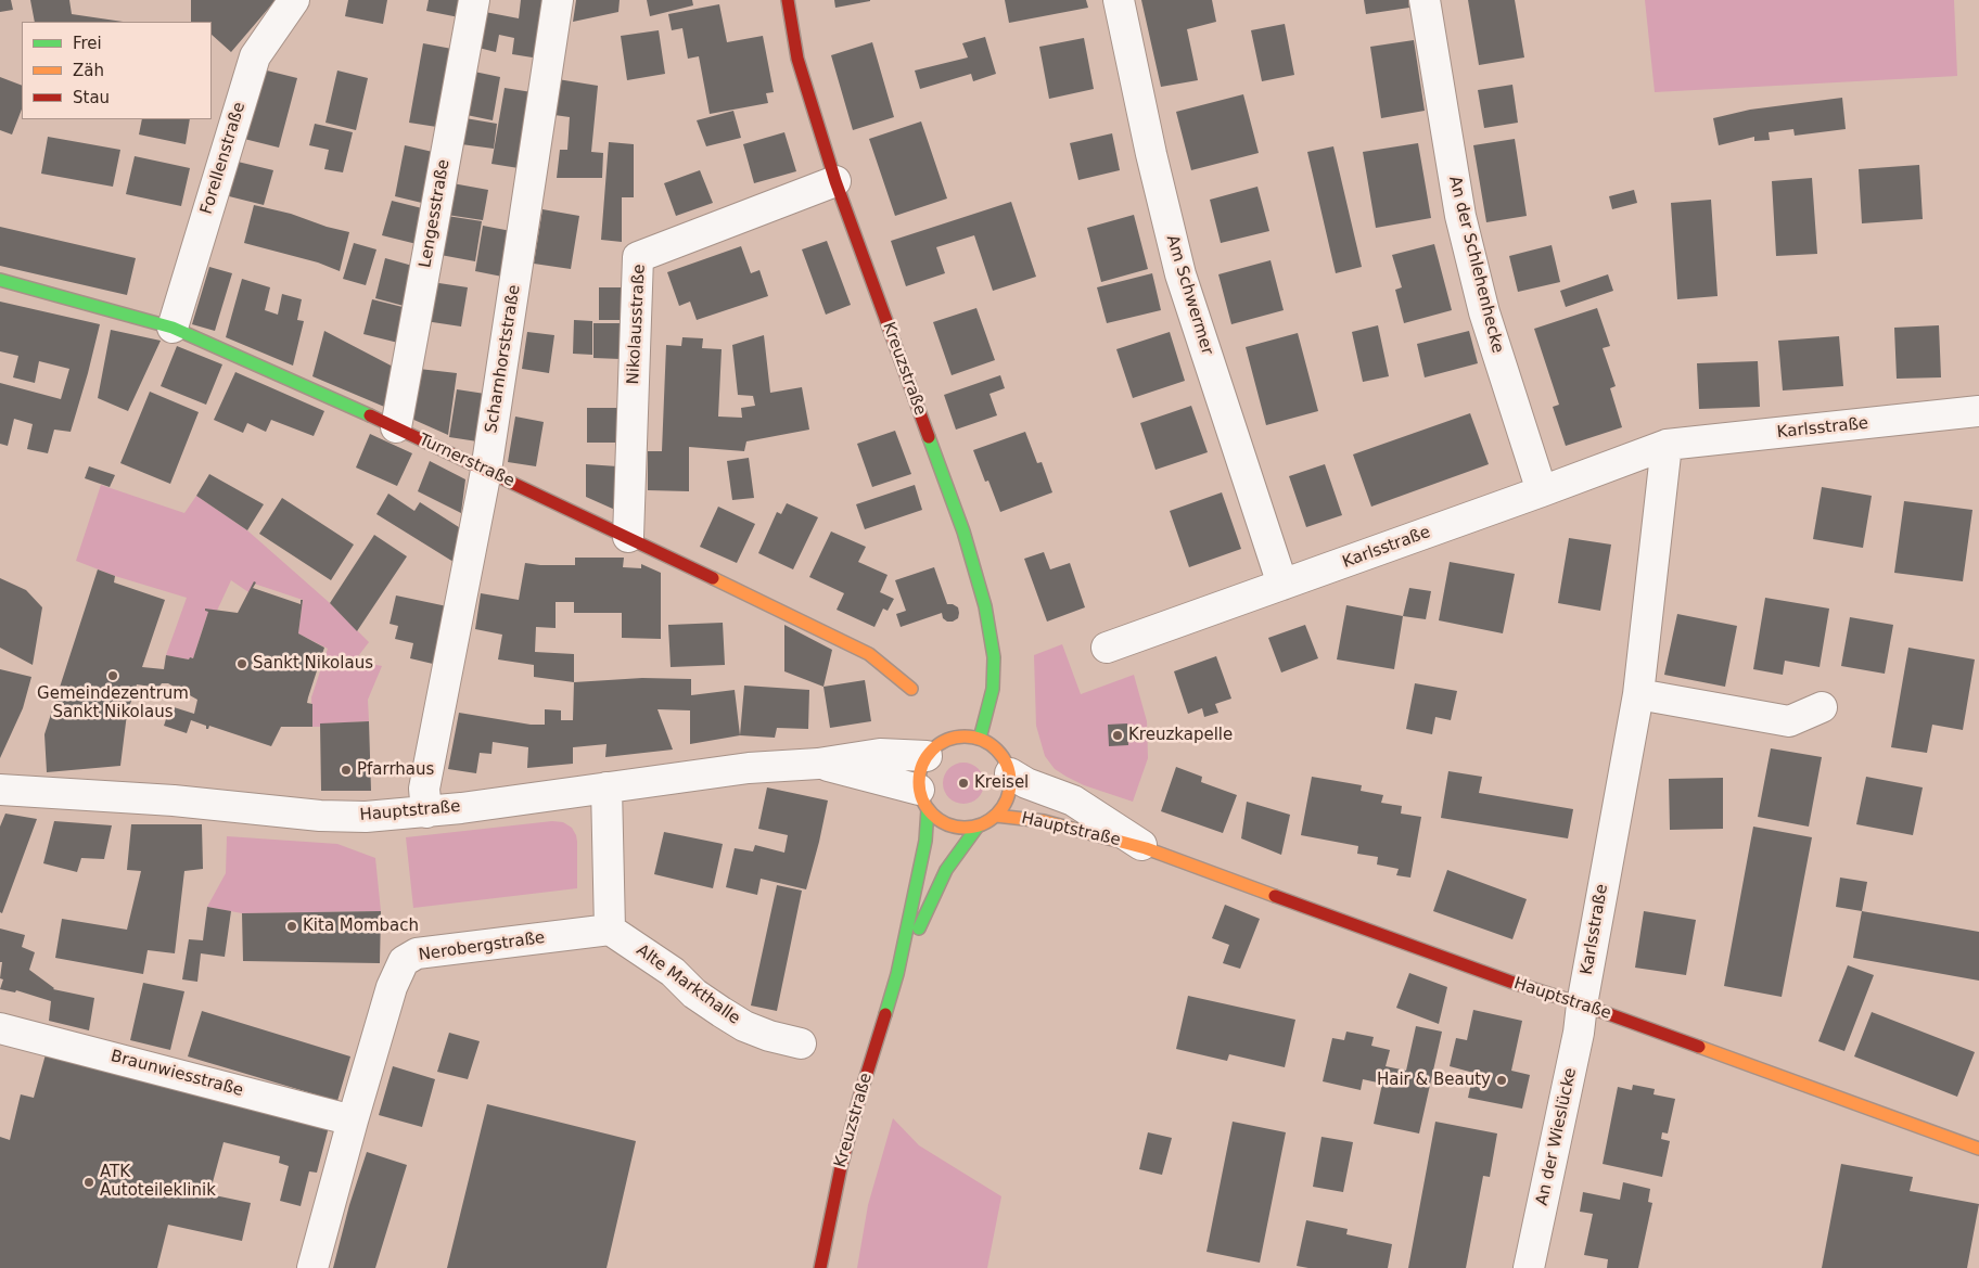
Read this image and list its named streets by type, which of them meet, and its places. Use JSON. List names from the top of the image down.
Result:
{
  "streets": {
    "street": [
      "Forellenstraße",
      "Lengesstraße",
      "An der Schlehenhecke",
      "Am Schwermer",
      "Nikolausstraße",
      "Scharnhorststraße",
      "Kreuzstraße",
      "Karlsstraße",
      "Turnerstraße",
      "Hauptstraße",
      "Nerobergstraße",
      "Alte Markthalle",
      "Braunwiesstraße",
      "An der Wieslücke"
    ]
  },
  "crossings": [
    ["Forellenstraße", "Turnerstraße"],
    ["Lengesstraße", "Turnerstraße"],
    ["An der Schlehenhecke", "Karlsstraße"],
    ["Am Schwermer", "Karlsstraße"],
    ["Nikolausstraße", "Kreuzstraße"],
    ["Nikolausstraße", "Turnerstraße"],
    ["Scharnhorststraße", "Turnerstraße"],
    ["Scharnhorststraße", "Hauptstraße"],
    ["Kreuzstraße", "Hauptstraße"],
    ["Karlsstraße", "Hauptstraße"],
    ["Karlsstraße", "An der Wieslücke"],
    ["Hauptstraße", "An der Wieslücke"],
    ["Nerobergstraße", "Alte Markthalle"],
    ["Nerobergstraße", "Braunwiesstraße"]
  ],
  "places": [
    "Sankt Nikolaus",
    "Gemeindezentrum Sankt Nikolaus",
    "Kreuzkapelle",
    "Pfarrhaus",
    "Kreisel",
    "Kita Mombach",
    "Hair & Beauty",
    "ATK Autoteileklinik"
  ],
  "legend": ["Frei", "Zäh", "Stau"]
}
